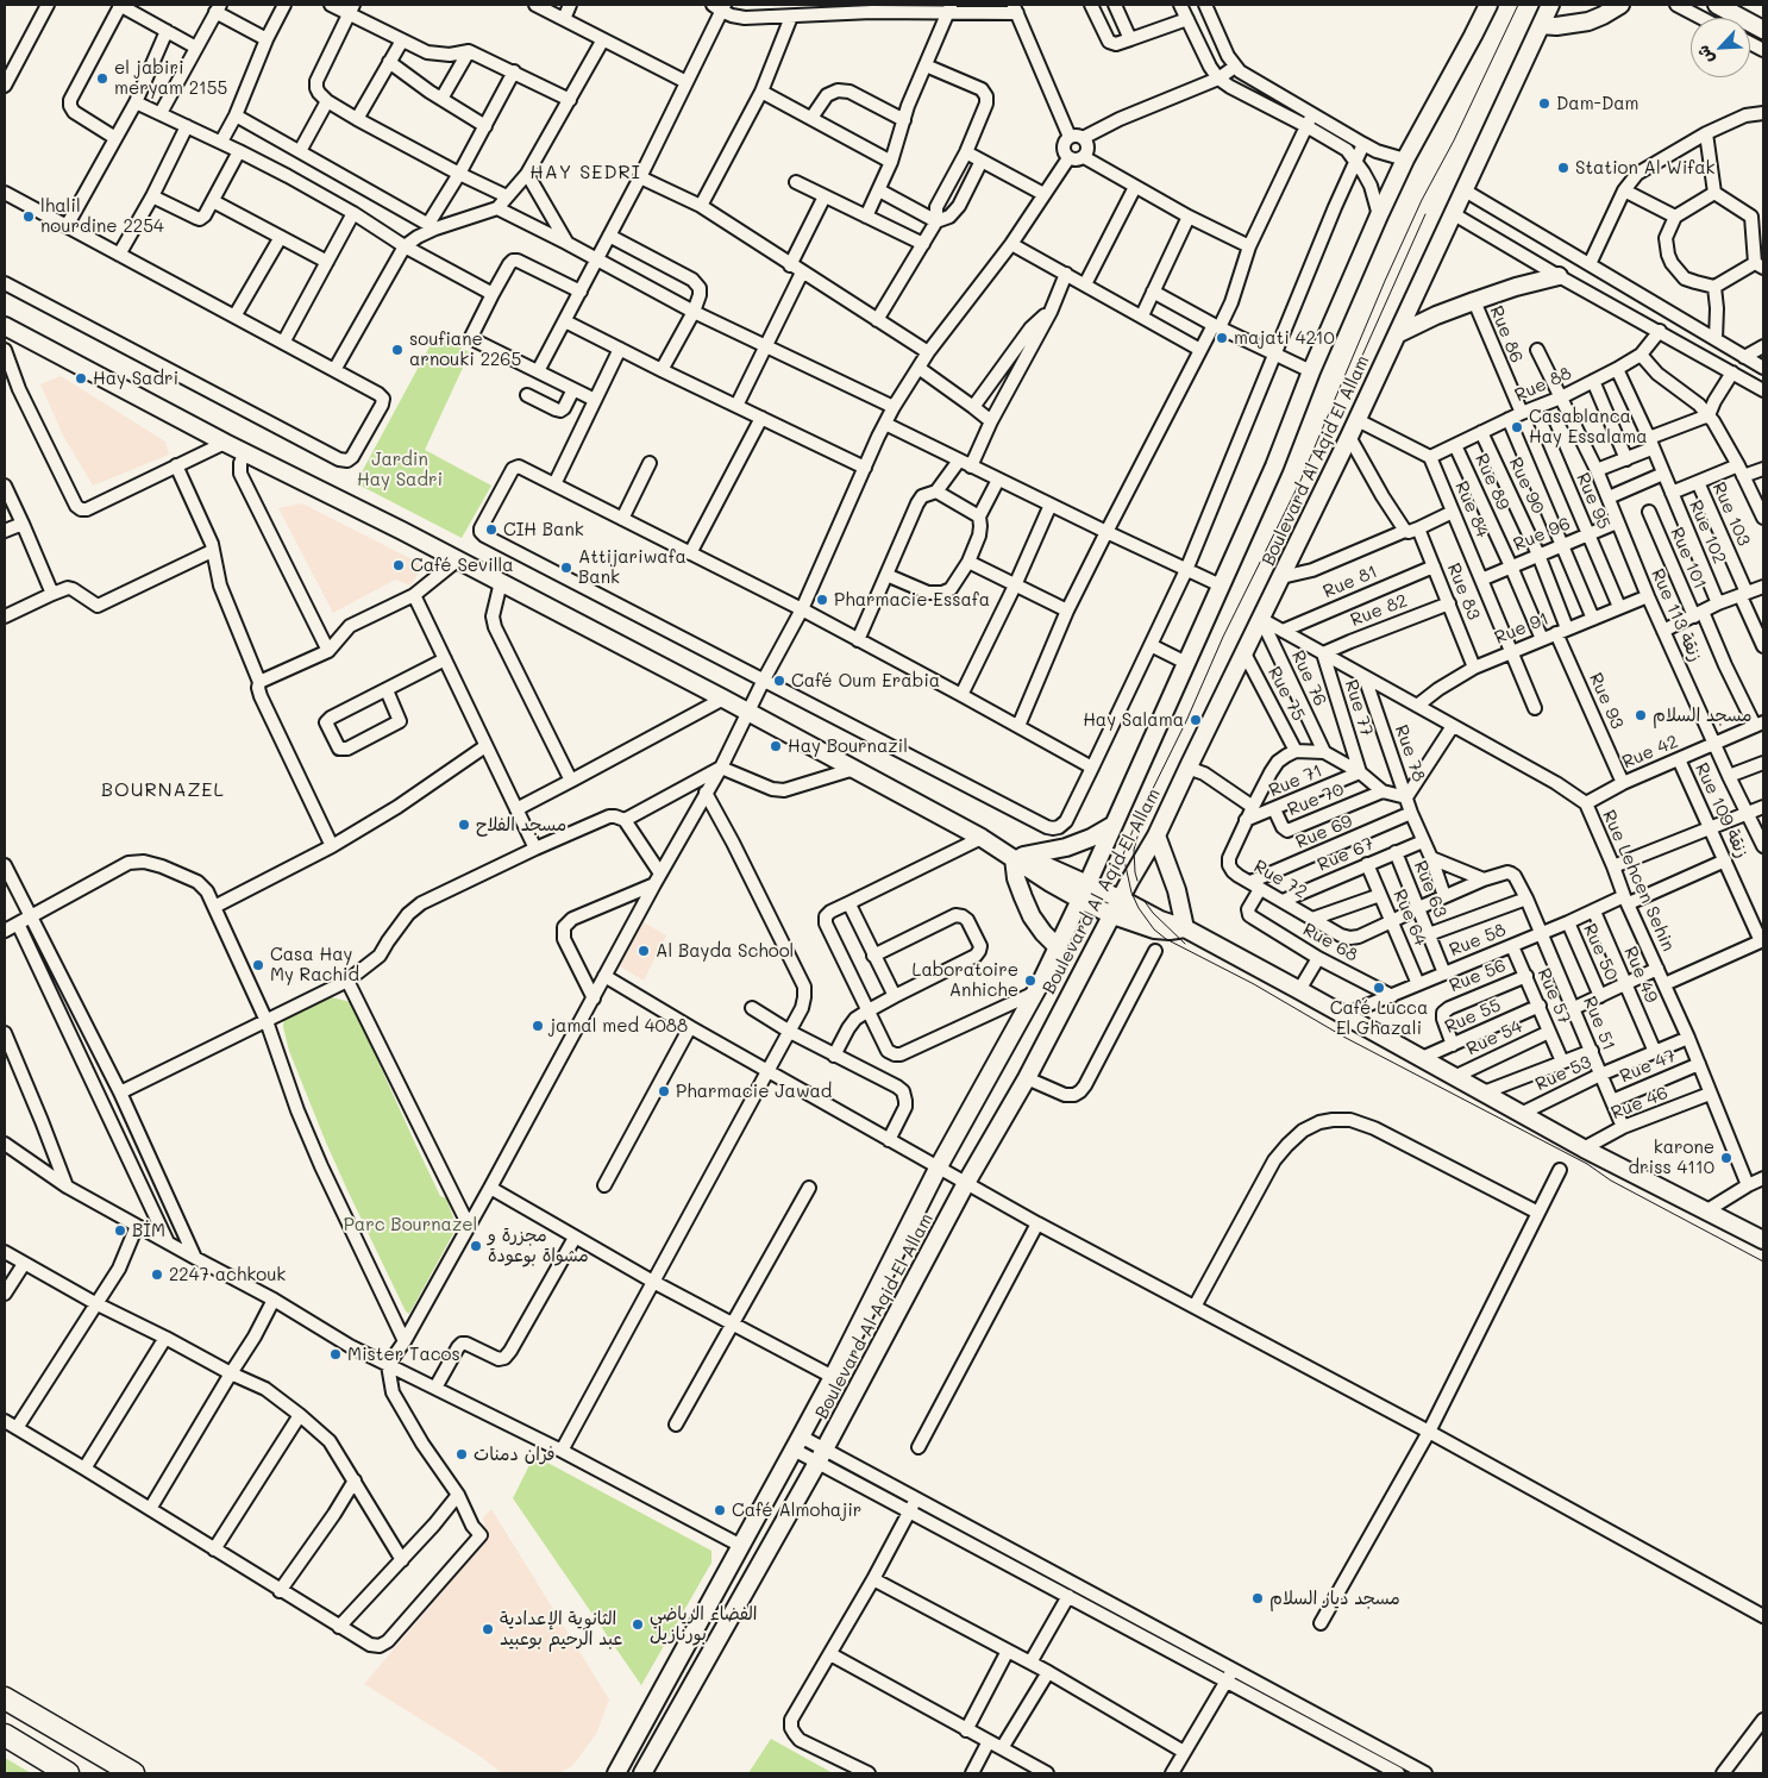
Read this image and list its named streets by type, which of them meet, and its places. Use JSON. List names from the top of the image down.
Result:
{
  "streets": {
    "main road": ["Boulevard Al Aqid El Allam"],
    "street": [
      "Rue 86",
      "Rue 88",
      "Rue 89",
      "Rue 90",
      "Rue 95",
      "Rue 84",
      "Rue 103",
      "Rue 102",
      "Rue 96",
      "Rue 101",
      "Rue 81",
      "Rue 83",
      "Rue 82",
      "Rue 113 زنقة",
      "Rue 91",
      "Rue 76",
      "Rue 75",
      "Rue 93",
      "Rue 77",
      "Rue 42",
      "Rue 78",
      "Rue 71",
      "Rue 70",
      "Rue 109 زنقة",
      "Rue 69",
      "Rue 67",
      "Rue 72",
      "Rue Lehcen Sehin",
      "Rue 63",
      "Rue 64",
      "Rue 58",
      "Rue 68",
      "Rue 50",
      "Rue 49",
      "Rue 56",
      "Rue 57",
      "Rue 55",
      "Rue 51",
      "Rue 54",
      "Rue 47",
      "Rue 53",
      "Rue 46"
    ]
  },
  "crossings": [
    ["Rue 86", "Rue 88"],
    ["Rue 88", "Rue 89"],
    ["Rue 88", "Rue 90"],
    ["Rue 88", "Rue 95"],
    ["Rue 88", "Rue 84"],
    ["Rue 88", "Rue 102"],
    ["Rue 88", "Rue 113 زنقة"],
    ["Boulevard Al Aqid El Allam", "Rue 76"],
    ["Boulevard Al Aqid El Allam", "Rue 75"],
    ["Boulevard Al Aqid El Allam", "Rue Lehcen Sehin"],
    ["Rue 89", "Rue 96"],
    ["Rue 89", "Rue 91"],
    ["Rue 90", "Rue 96"],
    ["Rue 90", "Rue 91"],
    ["Rue 90", "Rue 93"],
    ["Rue 95", "Rue 96"],
    ["Rue 95", "Rue 91"],
    ["Rue 84", "Rue 96"],
    ["Rue 84", "Rue 91"],
    ["Rue 96", "Rue 113 زنقة"],
    ["Rue 101", "Rue 42"],
    ["Rue 81", "Rue 83"],
    ["Rue 81", "Rue Lehcen Sehin"],
    ["Rue 83", "Rue 82"],
    ["Rue 83", "Rue 91"],
    ["Rue 82", "Rue 77"],
    ["Rue 82", "Rue Lehcen Sehin"],
    ["Rue 113 زنقة", "Rue 91"],
    ["Rue 113 زنقة", "Rue 42"],
    ["Rue 91", "Rue 93"],
    ["Rue 91", "Rue Lehcen Sehin"],
    ["Rue 76", "Rue Lehcen Sehin"],
    ["Rue 75", "Rue 72"],
    ["Rue 93", "Rue 42"],
    ["Rue 77", "Rue 71"],
    ["Rue 77", "Rue Lehcen Sehin"],
    ["Rue 42", "Rue 109 زنقة"],
    ["Rue 42", "Rue Lehcen Sehin"],
    ["Rue 78", "Rue 69"],
    ["Rue 78", "Rue 67"],
    ["Rue 78", "Rue Lehcen Sehin"],
    ["Rue 71", "Rue 70"],
    ["Rue 71", "Rue 72"],
    ["Rue 109 زنقة", "Rue 58"],
    ["Rue 69", "Rue 72"],
    ["Rue 69", "Rue 68"],
    ["Rue 67", "Rue 72"],
    ["Rue 67", "Rue 63"],
    ["Rue 67", "Rue 64"],
    ["Rue 72", "Rue 64"],
    ["Rue 72", "Rue 68"],
    ["Rue Lehcen Sehin", "Rue 58"],
    ["Rue Lehcen Sehin", "Rue 47"],
    ["Rue Lehcen Sehin", "Rue 53"],
    ["Rue Lehcen Sehin", "Rue 46"],
    ["Rue 63", "Rue 58"],
    ["Rue 64", "Rue 58"],
    ["Rue 58", "Rue 68"],
    ["Rue 58", "Rue 50"],
    ["Rue 58", "Rue 49"],
    ["Rue 58", "Rue 57"],
    ["Rue 58", "Rue 51"],
    ["Rue 49", "Rue 53"],
    ["Rue 56", "Rue 57"],
    ["Rue 56", "Rue 55"],
    ["Rue 57", "Rue 55"],
    ["Rue 57", "Rue 54"],
    ["Rue 57", "Rue 53"],
    ["Rue 51", "Rue 47"],
    ["Rue 51", "Rue 53"],
    ["Rue 51", "Rue 46"]
  ],
  "districts": ["HAY SEDRI", "BOURNAZEL"],
  "parks": ["Jardin Hay Sadri", "Parc Bournazel"],
  "places": [
    "el jabiri meryam 2155",
    "Dam-Dam",
    "Station Al Wifak",
    "lhalil nourdine 2254",
    "majati 4210",
    "soufiane arnouki 2265",
    "Hay Sadri",
    "Casablanca Hay Essalama",
    "CIH Bank",
    "Café Sevilla",
    "Attijariwafa Bank",
    "Pharmacie Essafa",
    "Café Oum Erabia",
    "مسجد السلام",
    "Hay Salama",
    "Hay Bournazil",
    "مسجد الفلاح",
    "Al Bayda School",
    "Casa Hay My Rachid",
    "Laboratoire Anhiche",
    "Café Lucca El Ghazali",
    "jamal med 4088",
    "Pharmacie Jawad",
    "karone driss 4110",
    "BİM",
    "مجزرة و مشواة بوعودة",
    "2247 achkouk",
    "Mister Tacos",
    "فران دمنات",
    "Café Almohajir",
    "مسجد ديار السلام",
    "الفضاء الرياضي بورنازيل",
    "الثانوية الإعدادية عبد الرحيم بوعبيد"
  ],
  "north": "bottom left"
}
